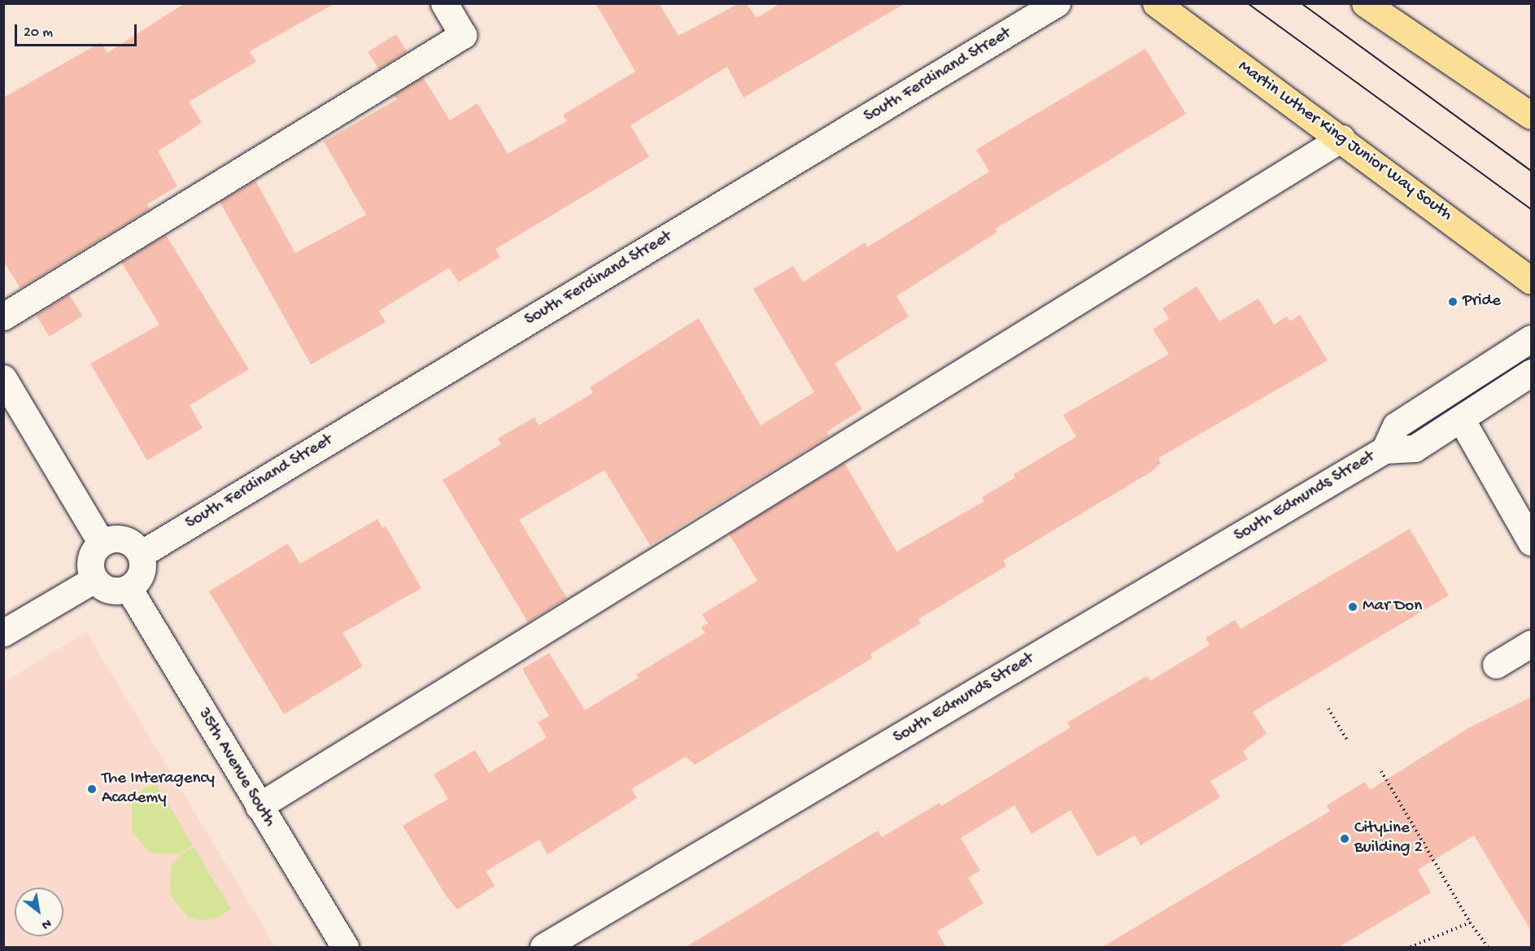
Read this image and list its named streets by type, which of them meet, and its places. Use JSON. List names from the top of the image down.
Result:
{
  "streets": {
    "main road": ["Martin Luther King Junior Way South"],
    "street": ["South Ferdinand Street", "South Edmunds Street", "35th Avenue South"]
  },
  "crossings": [
    ["South Ferdinand Street", "35th Avenue South"]
  ],
  "places": [
    "Pride",
    "Mar Don",
    "The Interagency Academy",
    "CityLine Building 2"
  ],
  "scale_bar": "20 m",
  "north": "bottom right"
}
